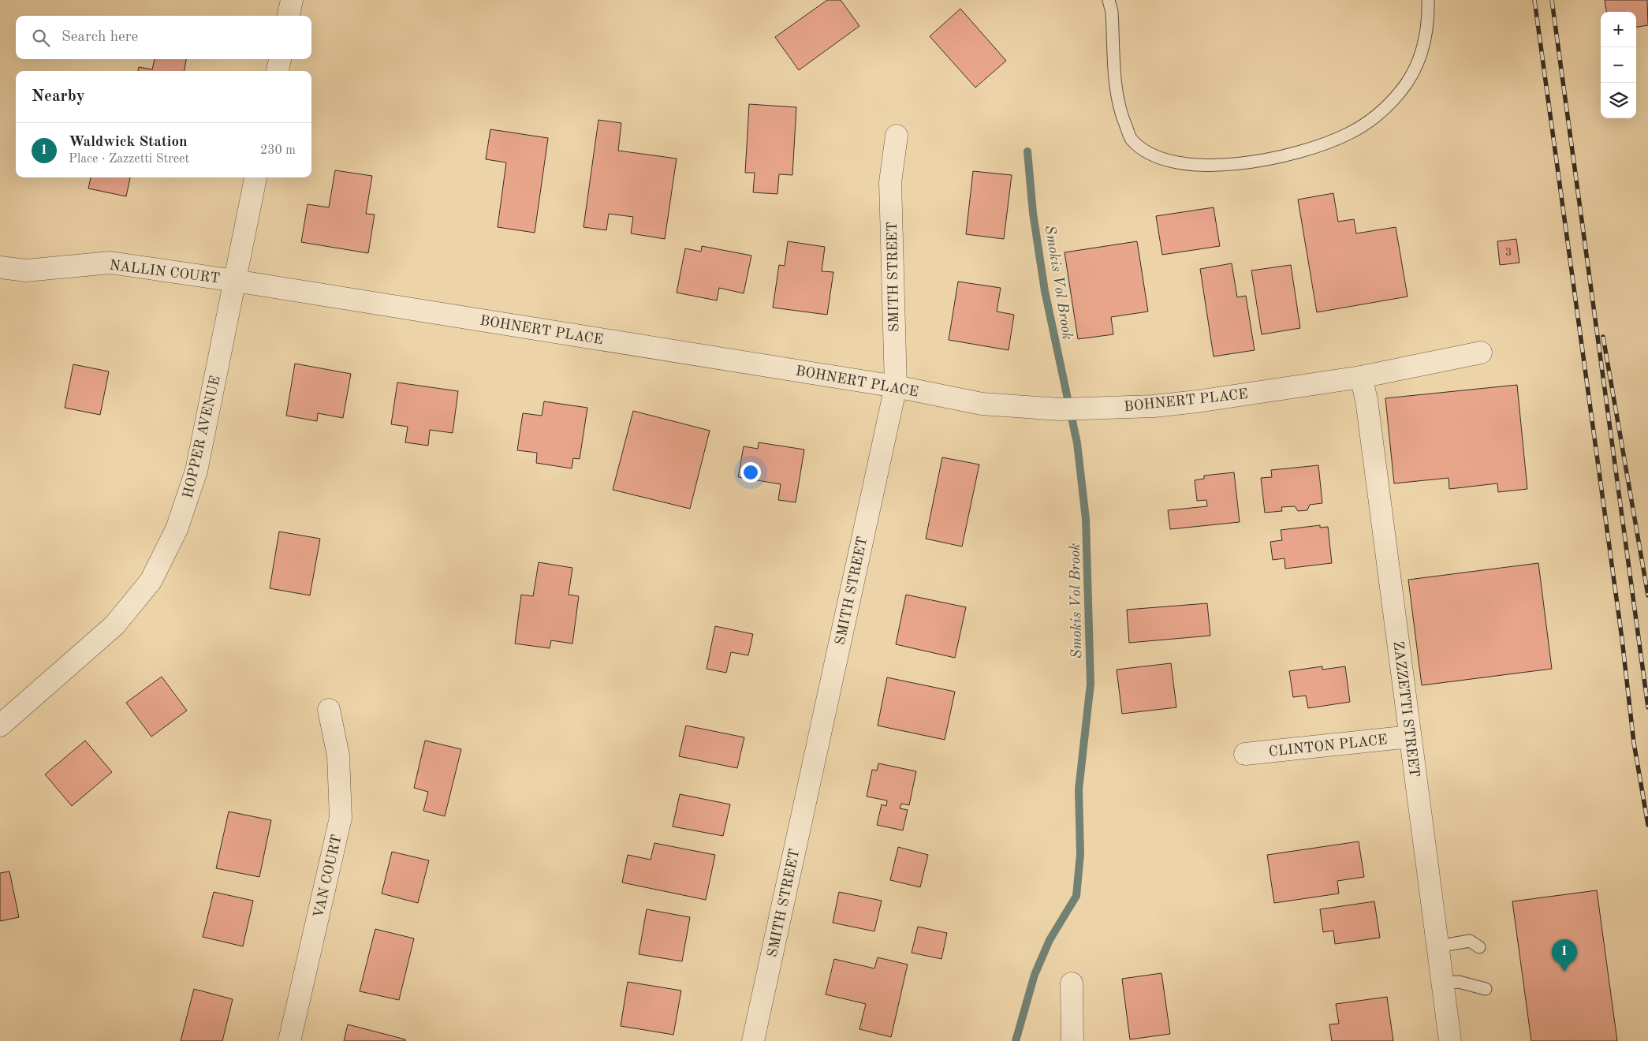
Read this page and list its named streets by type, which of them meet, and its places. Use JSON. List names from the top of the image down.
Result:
{
  "streets": {
    "street": [
      "NALLIN COURT",
      "SMITH STREET",
      "BOHNERT PLACE",
      "HOPPER AVENUE",
      "ZAZZETTI STREET",
      "CLINTON PLACE",
      "VAN COURT"
    ]
  },
  "crossings": [
    ["NALLIN COURT", "BOHNERT PLACE"],
    ["NALLIN COURT", "HOPPER AVENUE"],
    ["SMITH STREET", "BOHNERT PLACE"],
    ["BOHNERT PLACE", "HOPPER AVENUE"],
    ["BOHNERT PLACE", "ZAZZETTI STREET"],
    ["ZAZZETTI STREET", "CLINTON PLACE"]
  ],
  "water": ["Smokis Vol Brook"],
  "house_numbers": ["3"],
  "page": {
    "map_buttons": ["+", "−"],
    "search": "Search here",
    "heading": "Nearby",
    "list": [
      {
        "mark": "1",
        "name": "Waldwick Station",
        "note": "Place · Zazzetti Street",
        "value": "230 m"
      }
    ],
    "pins": "1"
  }
}
